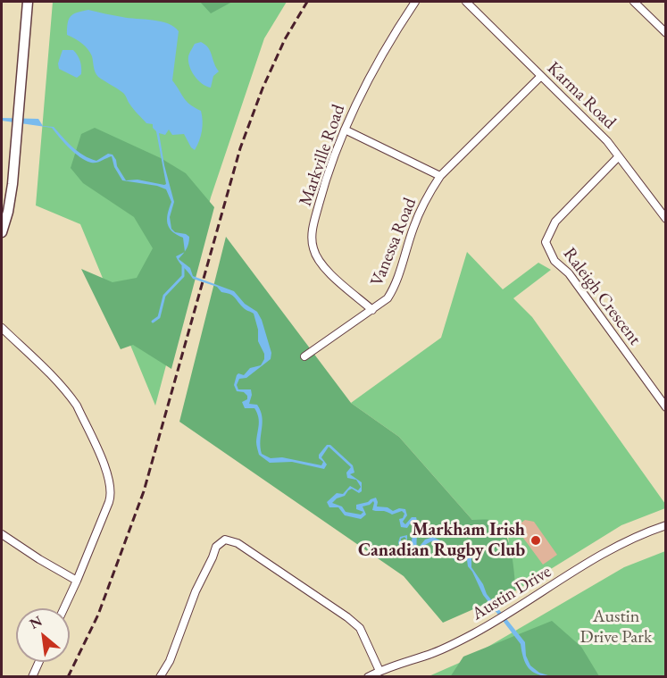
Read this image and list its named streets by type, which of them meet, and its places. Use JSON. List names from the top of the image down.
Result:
{
  "streets": {
    "street": [
      "Karma Road",
      "Markville Road",
      "Vanessa Road",
      "Raleigh Crescent",
      "Austin Drive"
    ]
  },
  "crossings": [
    ["Karma Road", "Vanessa Road"],
    ["Karma Road", "Raleigh Crescent"],
    ["Markville Road", "Vanessa Road"]
  ],
  "parks": ["Austin Drive Park"],
  "places": ["Markham Irish Canadian Rugby Club"],
  "north": "top left"
}
